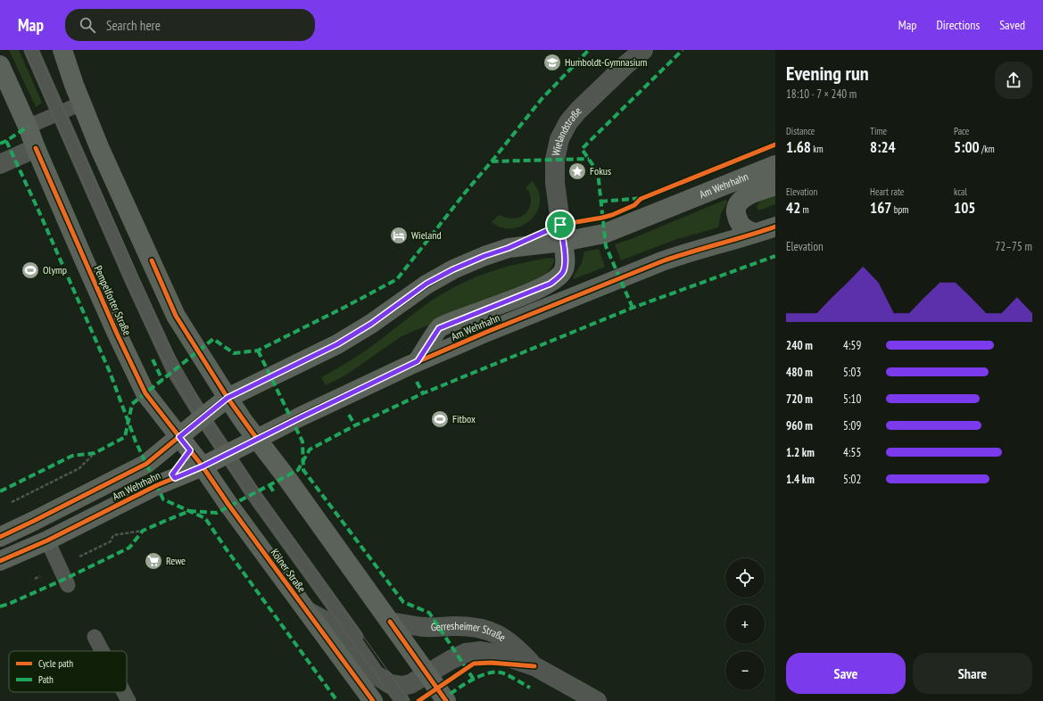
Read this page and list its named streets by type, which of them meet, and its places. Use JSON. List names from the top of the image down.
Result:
{
  "streets": {
    "street": [
      "Wielandstraße",
      "Am Wehrhahn",
      "Pempelforter Straße",
      "Kölner Straße",
      "Gerresheimer Straße"
    ]
  },
  "crossings": [
    ["Wielandstraße", "Am Wehrhahn"],
    ["Am Wehrhahn", "Pempelforter Straße"],
    ["Am Wehrhahn", "Kölner Straße"],
    ["Pempelforter Straße", "Kölner Straße"],
    ["Kölner Straße", "Gerresheimer Straße"]
  ],
  "places": {
    "school or university": ["Humboldt-Gymnasium"],
    "place": ["Fokus"],
    "hotel": ["Wieland"],
    "sports": ["Olymp", "Fitbox"],
    "supermarket": ["Rewe"]
  },
  "legend": ["Cycle path", "Path"],
  "page": {
    "header": "Map",
    "search": "Search here",
    "nav": ["Map", "Directions", "Saved"],
    "heading": ["Evening run", "18:10 · 7 × 240 m"],
    "stats": [
      ["Distance", "1.68 km"],
      ["Time", "8:24"],
      ["Pace", "5:00 /km"],
      ["Elevation", "42 m"],
      ["Heart rate", "167 bpm"],
      ["kcal", "105"]
    ],
    "chart": ["Elevation", "72–75 m"],
    "list": [
      {
        "name": "240 m",
        "note": "4:59"
      },
      {
        "name": "480 m",
        "note": "5:03"
      },
      {
        "name": "720 m",
        "note": "5:10"
      },
      {
        "name": "960 m",
        "note": "5:09"
      },
      {
        "name": "1.2 km",
        "note": "4:55"
      },
      {
        "name": "1.4 km",
        "note": "5:02"
      }
    ],
    "map_buttons": ["+", "−"],
    "buttons": ["Save", "Share"]
  }
}
